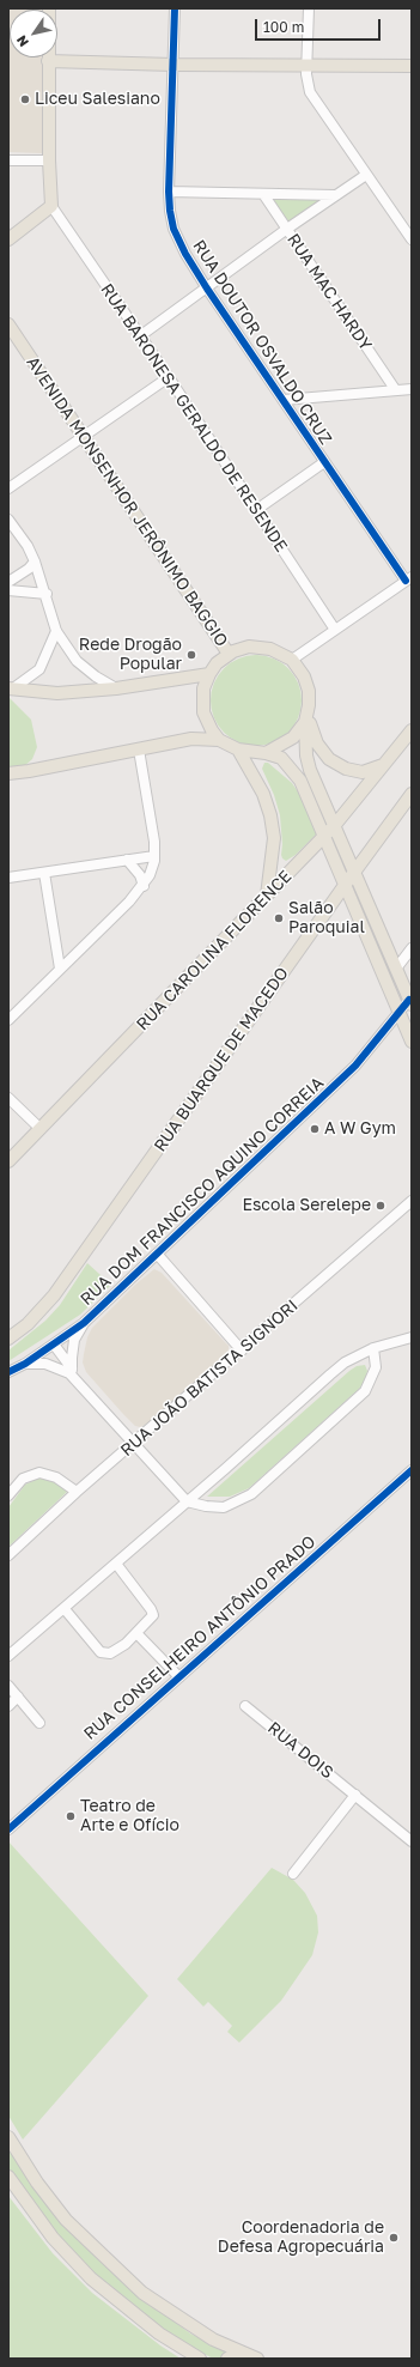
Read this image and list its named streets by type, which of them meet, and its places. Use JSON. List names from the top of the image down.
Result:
{
  "streets": {
    "main road": ["AVENIDA MONSENHOR JERÔNIMO BAGGIO", "RUA CAROLINA FLORENCE", "RUA BUARQUE DE MACEDO"],
    "street": [
      "RUA MAC HARDY",
      "RUA DOUTOR OSVALDO CRUZ",
      "RUA BARONESA GERALDO DE RESENDE",
      "RUA DOM FRANCISCO AQUINO CORREIA",
      "RUA JOÃO BATISTA SIGNORI",
      "RUA CONSELHEIRO ANTÔNIO PRADO",
      "RUA DOIS"
    ]
  },
  "places": [
    "Liceu Salesiano",
    "Rede Drogão Popular",
    "Salão Paroquial",
    "A W Gym",
    "Escola Serelepe",
    "Teatro de Arte e Ofício",
    "Coordenadoria de Defesa Agropecuária"
  ],
  "scale_bar": "100 m",
  "north": "bottom left"
}
